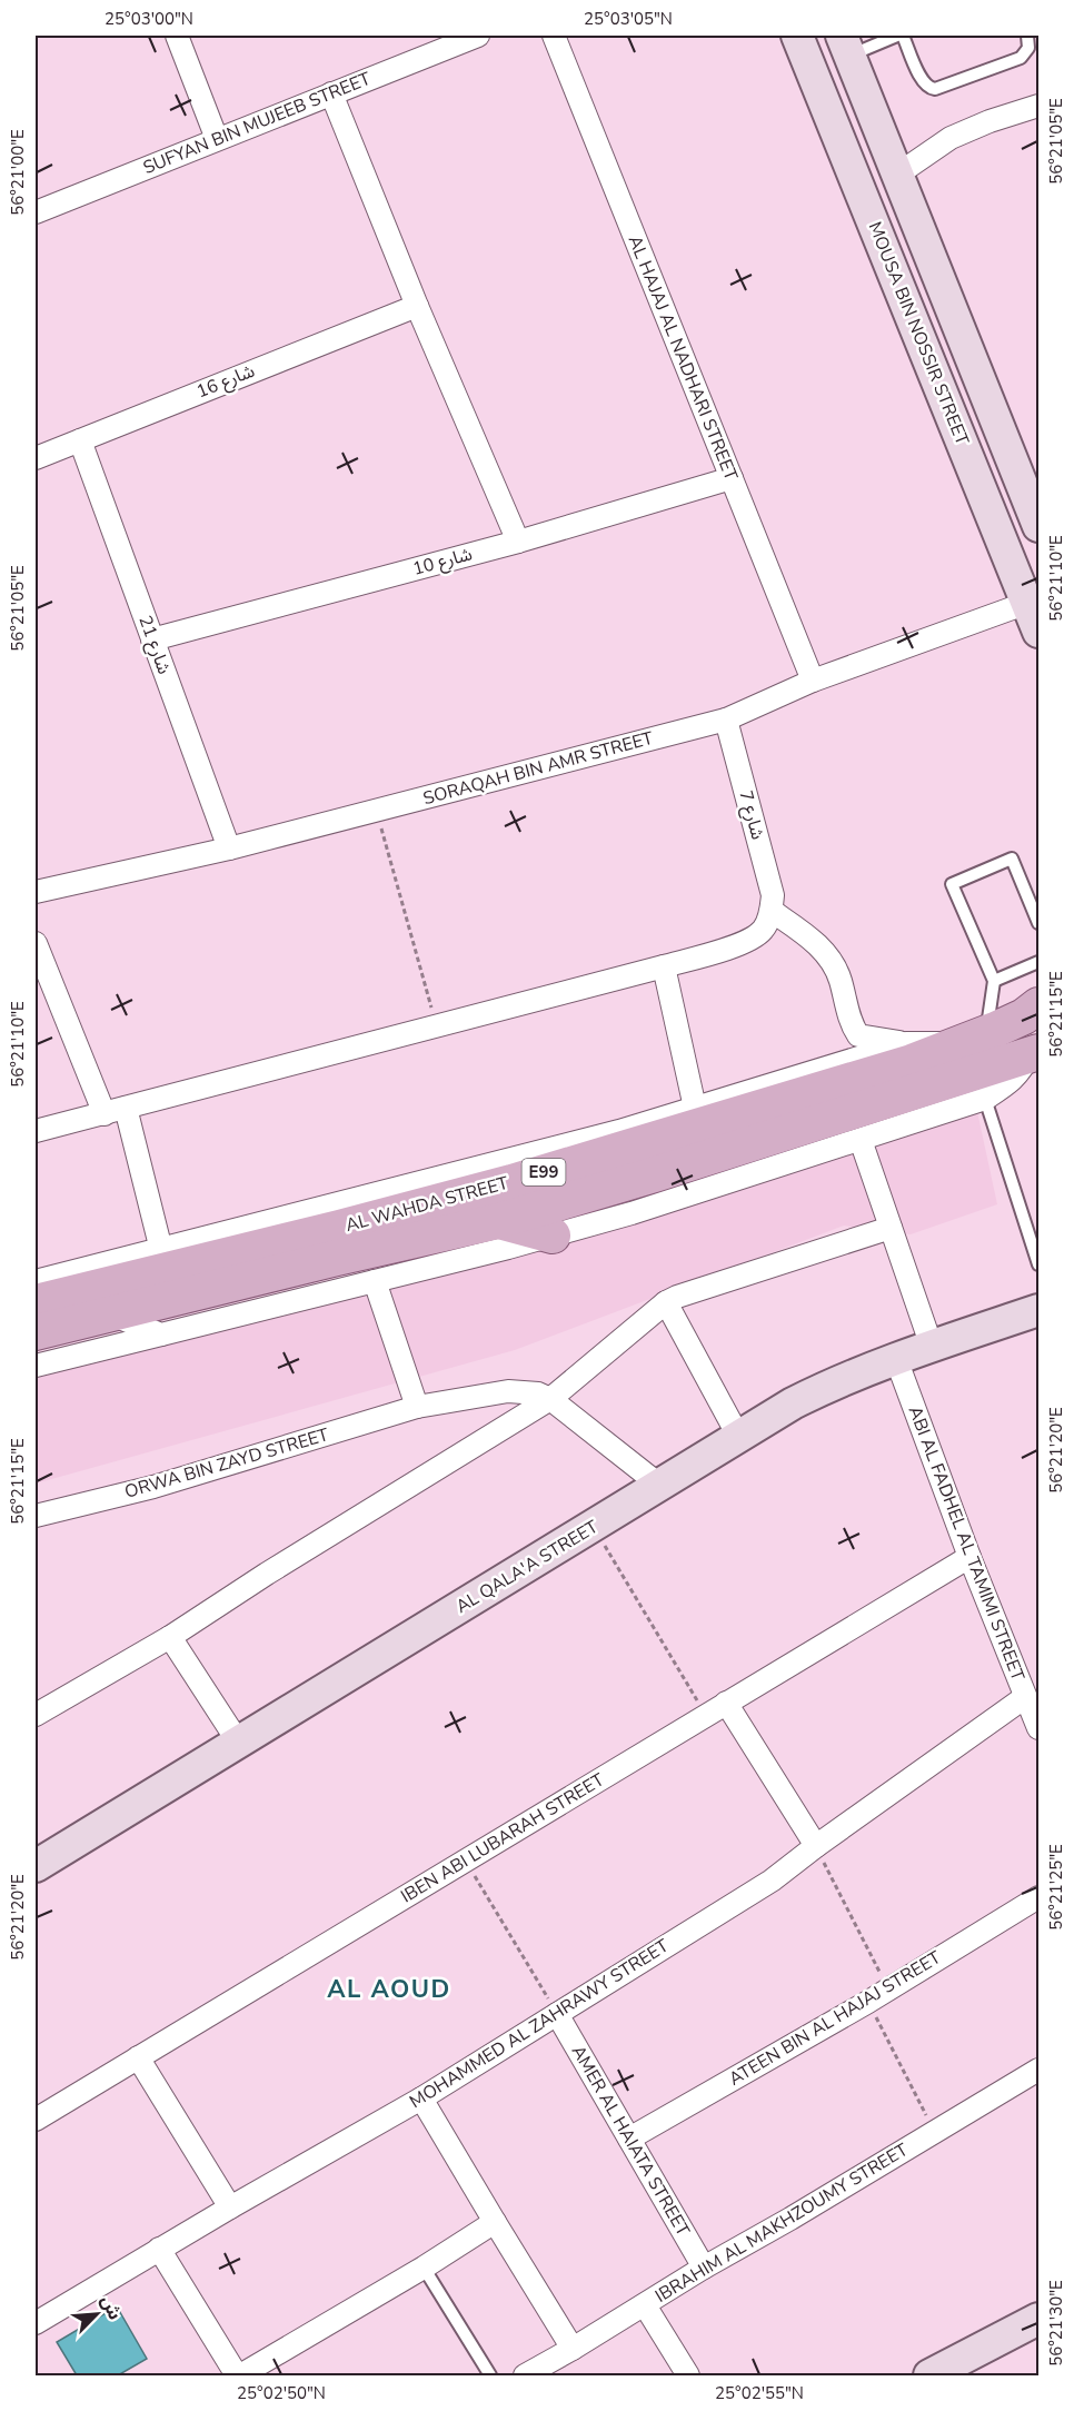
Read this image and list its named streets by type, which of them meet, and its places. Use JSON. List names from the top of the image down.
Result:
{
  "streets": {
    "main road": ["E99", "AL WAHDA STREET"],
    "street": [
      "SUFYAN BIN MUJEEB STREET",
      "MOUSA BIN NOSSIR STREET",
      "AL HAJAJ AL NADHARI STREET",
      "شارع 16",
      "شارع 10",
      "شارع 21",
      "SORAQAH BIN AMR STREET",
      "شارع 7",
      "ORWA BIN ZAYD STREET",
      "ABI AL FADHEL AL TAMIMI STREET",
      "AL QALA'A STREET",
      "IBEN ABI LUBARAH STREET",
      "ATEEN BIN AL HAJAJ STREET",
      "MOHAMMED AL ZAHRAWY STREET",
      "AMER AL HAIATA STREET",
      "IBRAHIM AL MAKHZOUMY STREET"
    ]
  },
  "crossings": [
    ["MOUSA BIN NOSSIR STREET", "SORAQAH BIN AMR STREET"],
    ["AL HAJAJ AL NADHARI STREET", "شارع 10"],
    ["AL HAJAJ AL NADHARI STREET", "SORAQAH BIN AMR STREET"],
    ["شارع 16", "شارع 21"],
    ["شارع 10", "شارع 21"],
    ["شارع 21", "SORAQAH BIN AMR STREET"],
    ["SORAQAH BIN AMR STREET", "شارع 7"],
    ["ABI AL FADHEL AL TAMIMI STREET", "AL QALA'A STREET"],
    ["ABI AL FADHEL AL TAMIMI STREET", "IBEN ABI LUBARAH STREET"],
    ["ABI AL FADHEL AL TAMIMI STREET", "MOHAMMED AL ZAHRAWY STREET"],
    ["ATEEN BIN AL HAJAJ STREET", "AMER AL HAIATA STREET"],
    ["MOHAMMED AL ZAHRAWY STREET", "AMER AL HAIATA STREET"],
    ["AMER AL HAIATA STREET", "IBRAHIM AL MAKHZOUMY STREET"]
  ],
  "districts": ["AL AOUD"],
  "north": "top right",
  "coordinates": [
    "25°03'00\"N",
    "25°03'05\"N",
    "56°21'05\"E",
    "56°21'00\"E",
    "56°21'10\"E",
    "56°21'15\"E",
    "56°21'20\"E",
    "56°21'25\"E",
    "56°21'30\"E",
    "25°02'50\"N",
    "25°02'55\"N"
  ]
}
